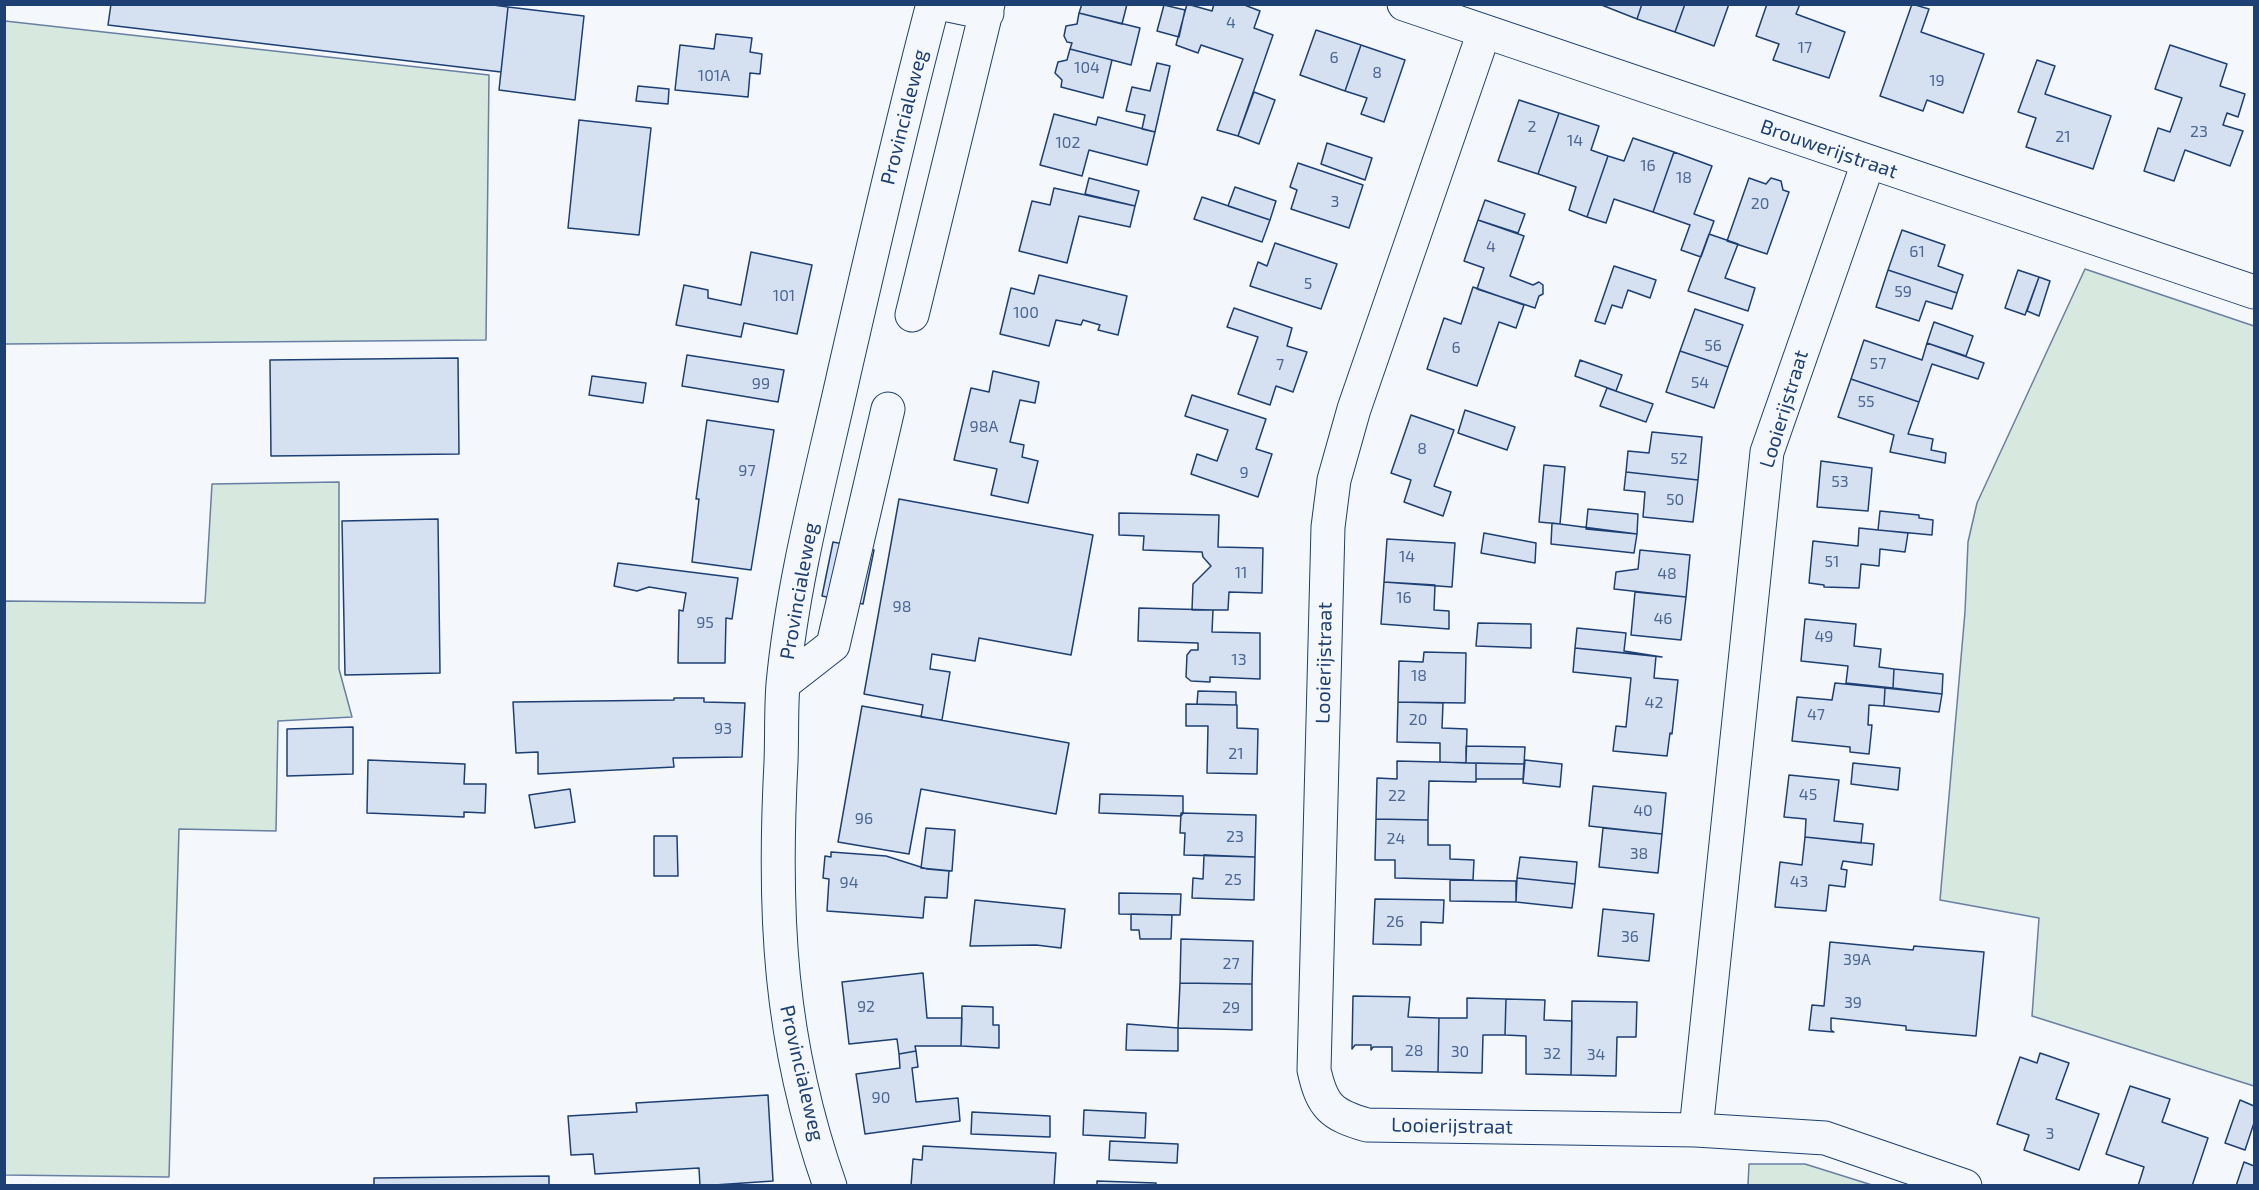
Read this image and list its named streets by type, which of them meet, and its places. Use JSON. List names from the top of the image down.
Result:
{
  "streets": {
    "street": ["Provincialeweg", "Brouwerijstraat", "Looierijstraat"]
  },
  "crossings": [
    ["Brouwerijstraat", "Looierijstraat"]
  ],
  "house_numbers": [
    "4",
    "17",
    "6",
    "104",
    "8",
    "101A",
    "19",
    "2",
    "23",
    "21",
    "14",
    "102",
    "16",
    "18",
    "3",
    "20",
    "4",
    "61",
    "5",
    "59",
    "101",
    "100",
    "56",
    "6",
    "57",
    "7",
    "54",
    "99",
    "55",
    "98A",
    "8",
    "52",
    "97",
    "9",
    "53",
    "50",
    "14",
    "51",
    "11",
    "48",
    "16",
    "98",
    "46",
    "95",
    "49",
    "13",
    "18",
    "42",
    "47",
    "20",
    "93",
    "21",
    "45",
    "22",
    "40",
    "96",
    "23",
    "24",
    "38",
    "25",
    "43",
    "94",
    "26",
    "36",
    "39A",
    "27",
    "39",
    "92",
    "29",
    "28",
    "30",
    "32",
    "34",
    "90",
    "3"
  ]
}
